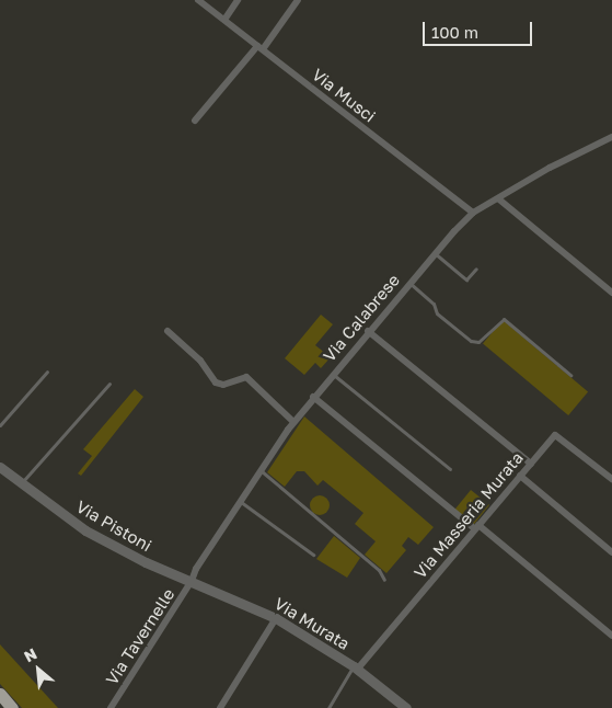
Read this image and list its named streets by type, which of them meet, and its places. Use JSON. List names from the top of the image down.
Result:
{
  "streets": {
    "street": [
      "Via Musci",
      "Via Calabrese",
      "Via Masseria Murata",
      "Via Pistoni",
      "Via Murata",
      "Via Tavernelle"
    ]
  },
  "crossings": [
    ["Via Musci", "Via Calabrese"],
    ["Via Calabrese", "Via Pistoni"],
    ["Via Calabrese", "Via Murata"],
    ["Via Calabrese", "Via Tavernelle"],
    ["Via Masseria Murata", "Via Murata"],
    ["Via Pistoni", "Via Murata"],
    ["Via Pistoni", "Via Tavernelle"],
    ["Via Murata", "Via Tavernelle"]
  ],
  "scale_bar": "100 m",
  "north": "top left"
}
